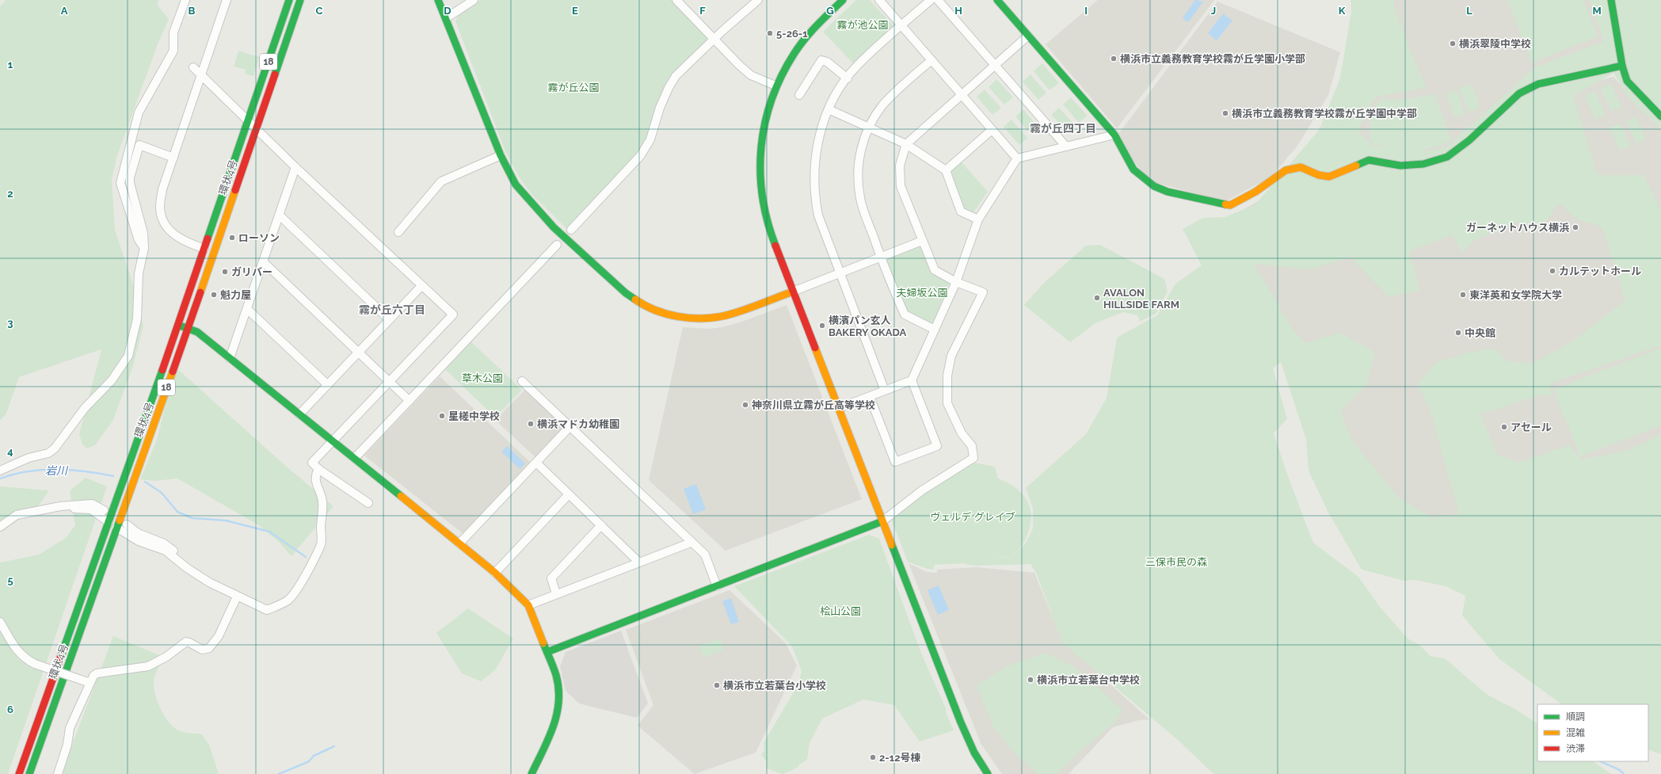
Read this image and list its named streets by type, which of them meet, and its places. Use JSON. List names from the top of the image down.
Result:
{
  "streets": {
    "street": ["18", "環状4号"]
  },
  "districts": ["霧が丘四丁目", "霧が丘六丁目"],
  "water": ["岩川"],
  "parks": [
    "霧が池公園",
    "霧が丘公園",
    "夫婦坂公園",
    "草木公園",
    "ヴェルデ グレイブ",
    "三保市民の森",
    "桧山公園"
  ],
  "places": [
    "5-26-1",
    "横浜翠陵中学校",
    "横浜市立義務教育学校霧が丘学園小学部",
    "横浜市立義務教育学校霧が丘学園中学部",
    "ガーネットハウス横浜",
    "ローソン",
    "カルテットホール",
    "ガリバー",
    "魁力屋",
    "東洋英和女学院大学",
    "AVALON HILLSIDE FARM",
    "横濱パン玄人 BAKERY OKADA",
    "中央館",
    "神奈川県立霧が丘高等学校",
    "星槎中学校",
    "横浜マドカ幼稚園",
    "アセール",
    "横浜市立若葉台中学校",
    "横浜市立若葉台小学校",
    "2-12号棟"
  ],
  "legend": ["順調", "混雑", "渋滞"],
  "grid": {
    "columns": [
      "A",
      "B",
      "C",
      "D",
      "E",
      "F",
      "G",
      "H",
      "I",
      "J",
      "K",
      "L",
      "M"
    ],
    "rows": [
      "1",
      "2",
      "3",
      "4",
      "5",
      "6"
    ]
  }
}
